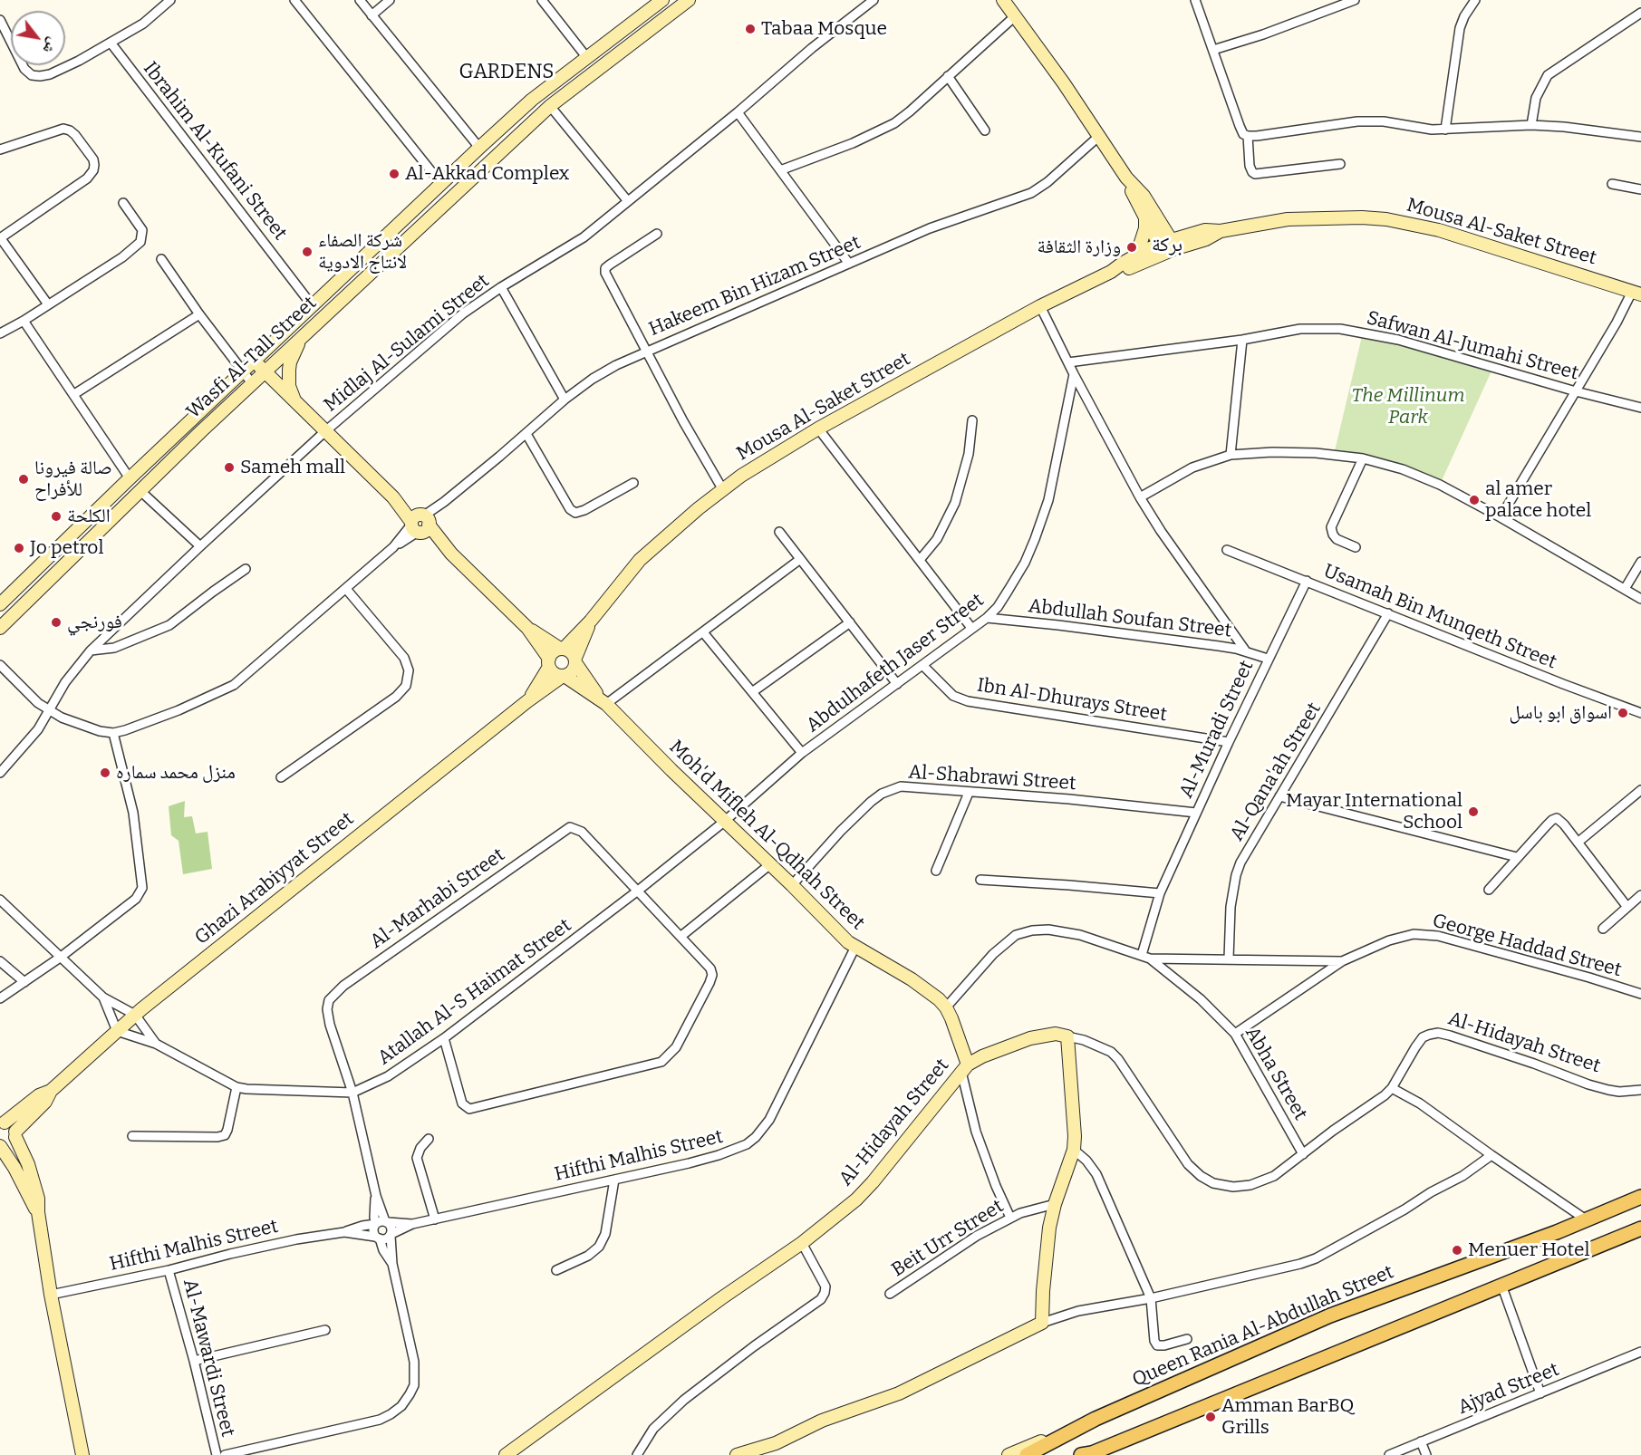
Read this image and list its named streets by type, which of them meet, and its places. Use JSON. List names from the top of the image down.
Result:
{
  "streets": {
    "main road": ["Queen Rania Al-Abdullah Street"],
    "street": [
      "Ibrahim Al-Kufani Street",
      "Mousa Al-Saket Street",
      "Hakeem Bin Hizam Street",
      "Midlaj Al-Sulami Street",
      "Safwan Al-Jumahi Street",
      "Wasfi Al-Tall Street",
      "Usamah Bin Munqeth Street",
      "Abdullah Soufan Street",
      "Abdulhafeth Jaser Street",
      "Ibn Al-Dhurays Street",
      "Al-Muradi Street",
      "Al-Qana'ah Street",
      "Al-Shabrawi Street",
      "Moh'd Mifleh Al-Qdhah Street",
      "Ghazi Arabiyyat Street",
      "Al-Marhabi Street",
      "George Haddad Street",
      "Atallah Al-S Haimat Street",
      "Al-Hidayah Street",
      "Abha Street",
      "Hifthi Malhis Street",
      "Beit Urr Street",
      "Al-Mawardi Street",
      "Ajyad Street"
    ]
  },
  "crossings": [
    ["Ibrahim Al-Kufani Street", "Wasfi Al-Tall Street"],
    ["Mousa Al-Saket Street", "Moh'd Mifleh Al-Qdhah Street"],
    ["Mousa Al-Saket Street", "Ghazi Arabiyyat Street"],
    ["Usamah Bin Munqeth Street", "Al-Muradi Street"],
    ["Usamah Bin Munqeth Street", "Al-Qana'ah Street"],
    ["Abdullah Soufan Street", "Abdulhafeth Jaser Street"],
    ["Abdullah Soufan Street", "Al-Muradi Street"],
    ["Abdulhafeth Jaser Street", "Ibn Al-Dhurays Street"],
    ["Abdulhafeth Jaser Street", "Moh'd Mifleh Al-Qdhah Street"],
    ["Abdulhafeth Jaser Street", "Atallah Al-S Haimat Street"],
    ["Ibn Al-Dhurays Street", "Al-Muradi Street"],
    ["Al-Muradi Street", "Al-Shabrawi Street"],
    ["Al-Muradi Street", "Abha Street"],
    ["Al-Shabrawi Street", "Moh'd Mifleh Al-Qdhah Street"],
    ["Moh'd Mifleh Al-Qdhah Street", "Ghazi Arabiyyat Street"],
    ["Moh'd Mifleh Al-Qdhah Street", "Atallah Al-S Haimat Street"],
    ["Moh'd Mifleh Al-Qdhah Street", "Al-Hidayah Street"],
    ["Moh'd Mifleh Al-Qdhah Street", "Abha Street"],
    ["Moh'd Mifleh Al-Qdhah Street", "Hifthi Malhis Street"],
    ["Ghazi Arabiyyat Street", "Atallah Al-S Haimat Street"],
    ["Al-Marhabi Street", "Atallah Al-S Haimat Street"],
    ["George Haddad Street", "Abha Street"],
    ["Al-Hidayah Street", "Abha Street"],
    ["Hifthi Malhis Street", "Al-Mawardi Street"]
  ],
  "districts": ["GARDENS", "بركة"],
  "parks": ["The Millinum Park"],
  "places": [
    "Tabaa Mosque",
    "Al-Akkad Complex",
    "وزارة الثقافة",
    "شركة الصفاء لانتاج الادوية",
    "Sameh mall",
    "صالة فيرونا للأفراح",
    "al amer palace hotel",
    "الكلحة",
    "Jo petrol",
    "فورنجي",
    "اسواق ابو باسل",
    "منزل محمد سماره",
    "Mayar International School",
    "Menuer Hotel",
    "Amman BarBQ Grills"
  ],
  "north": "bottom right"
}
